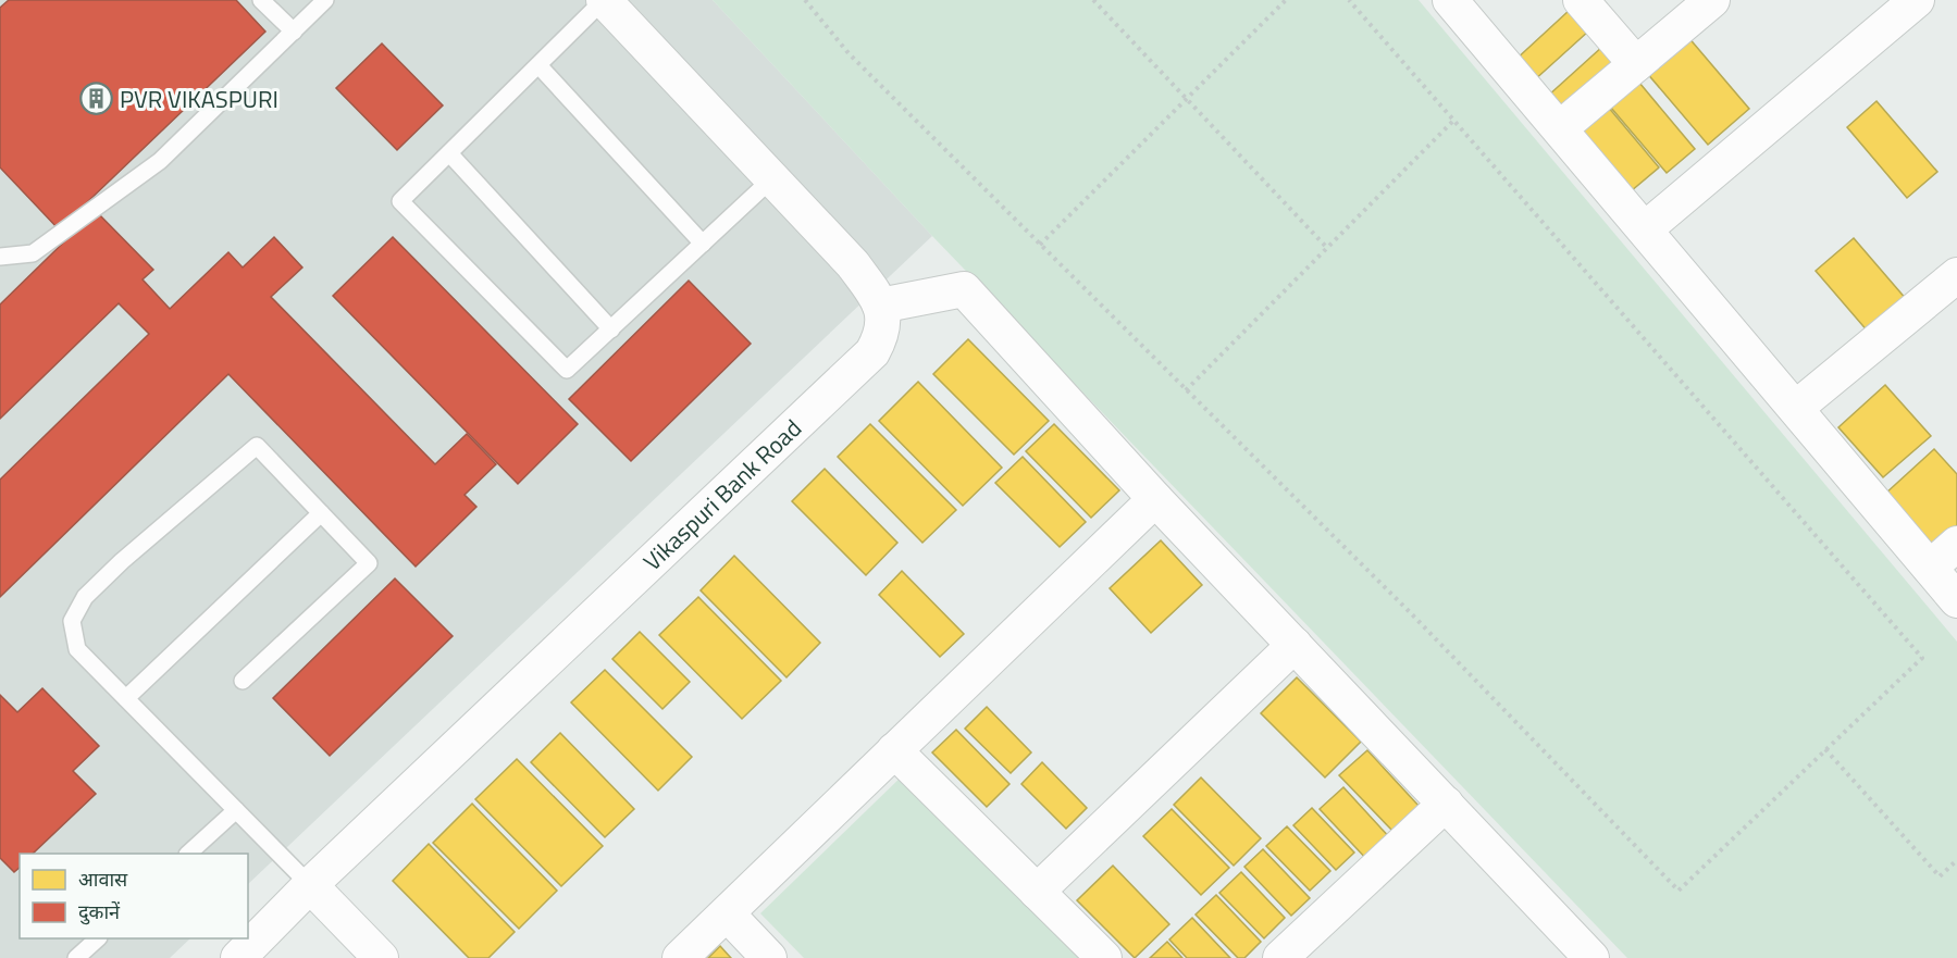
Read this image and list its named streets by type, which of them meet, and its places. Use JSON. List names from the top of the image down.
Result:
{
  "streets": {
    "street": ["Vikaspuri Bank Road"]
  },
  "places": {
    "building": ["PVR VIKASPURI"]
  },
  "legend": ["आवास", "दुकानें"]
}
